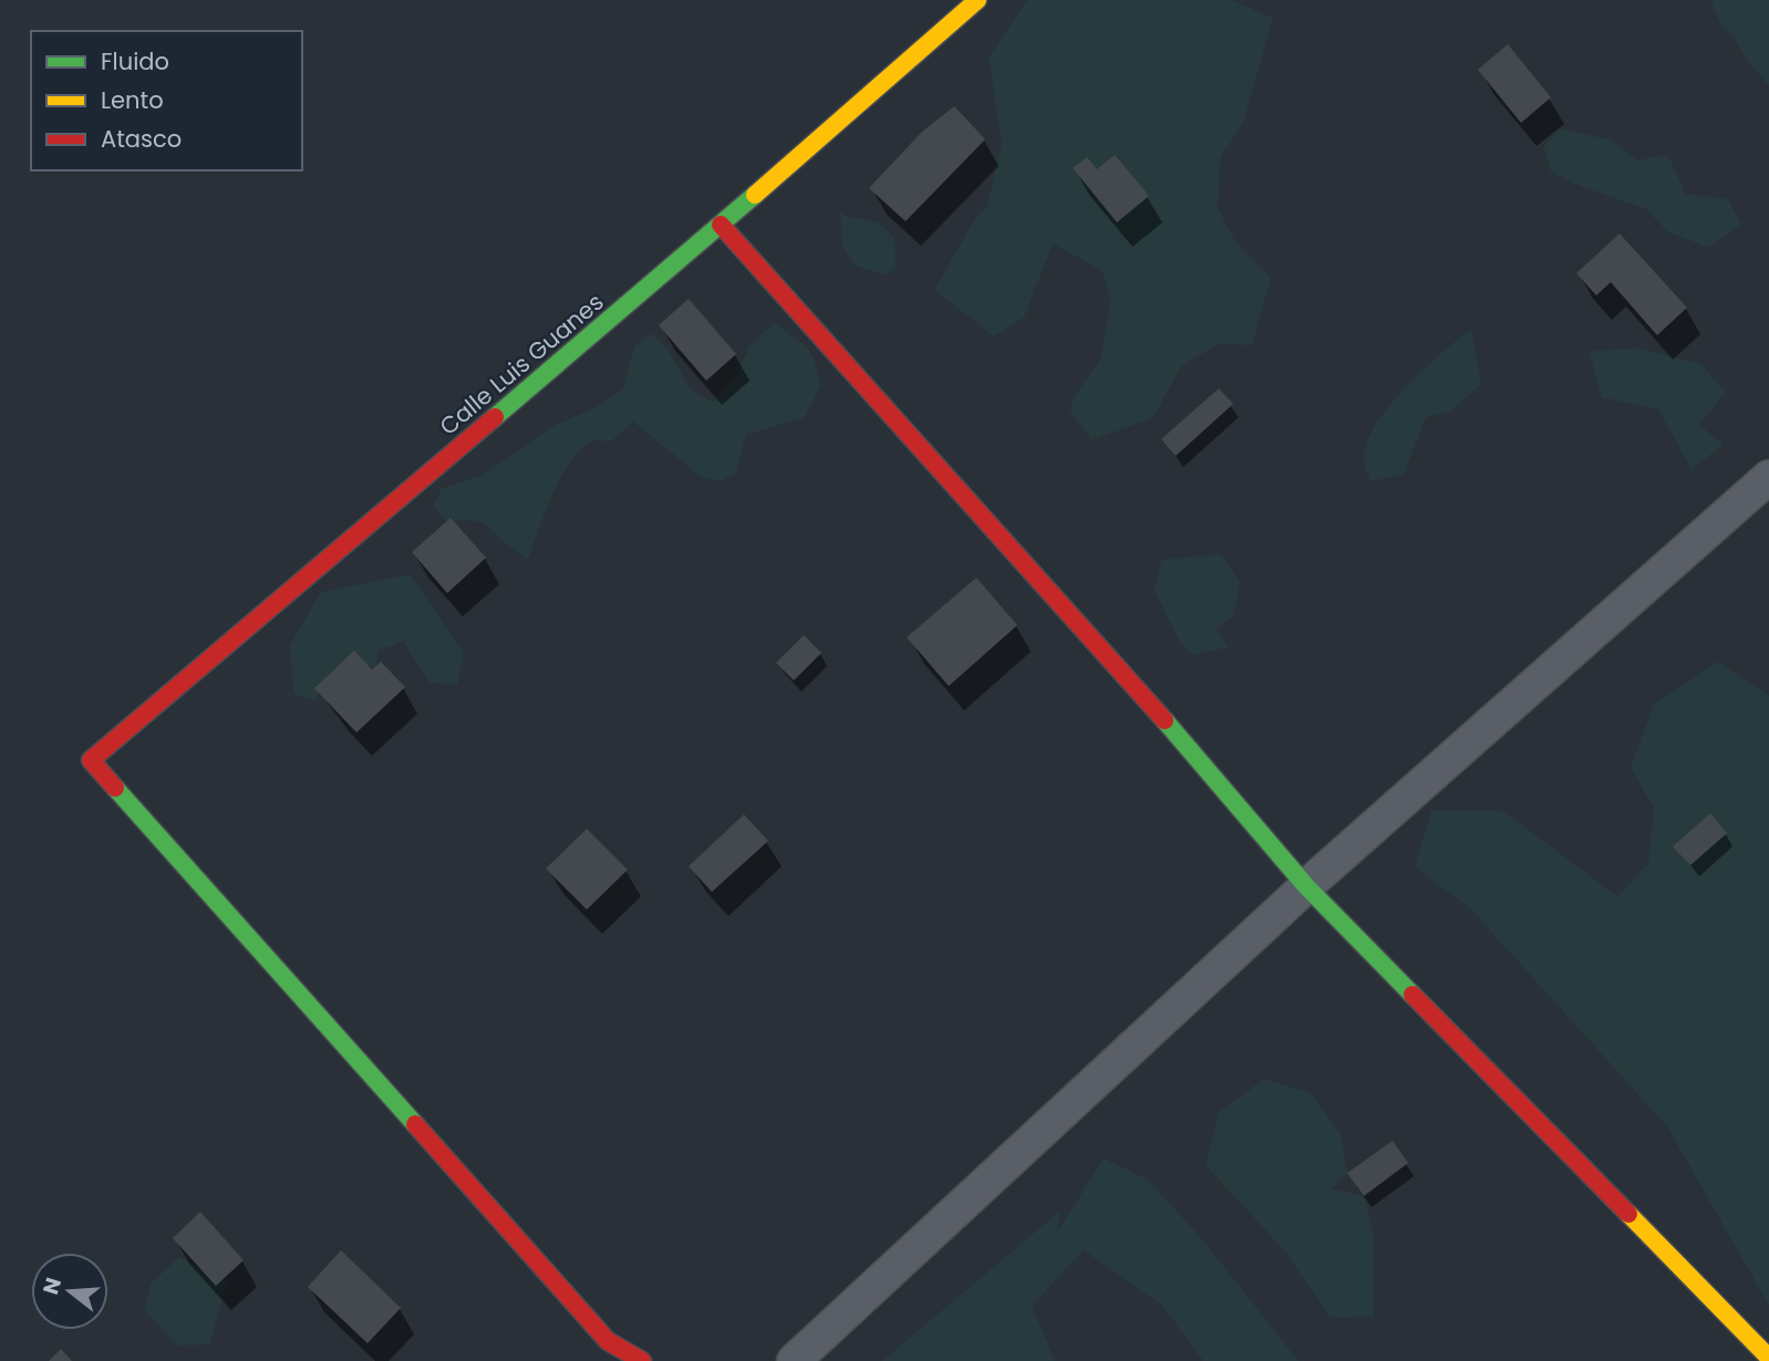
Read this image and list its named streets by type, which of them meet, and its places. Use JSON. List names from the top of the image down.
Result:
{
  "streets": {
    "street": ["Calle Luis Guanes"]
  },
  "legend": ["Fluido", "Lento", "Atasco"],
  "north": "left"
}
